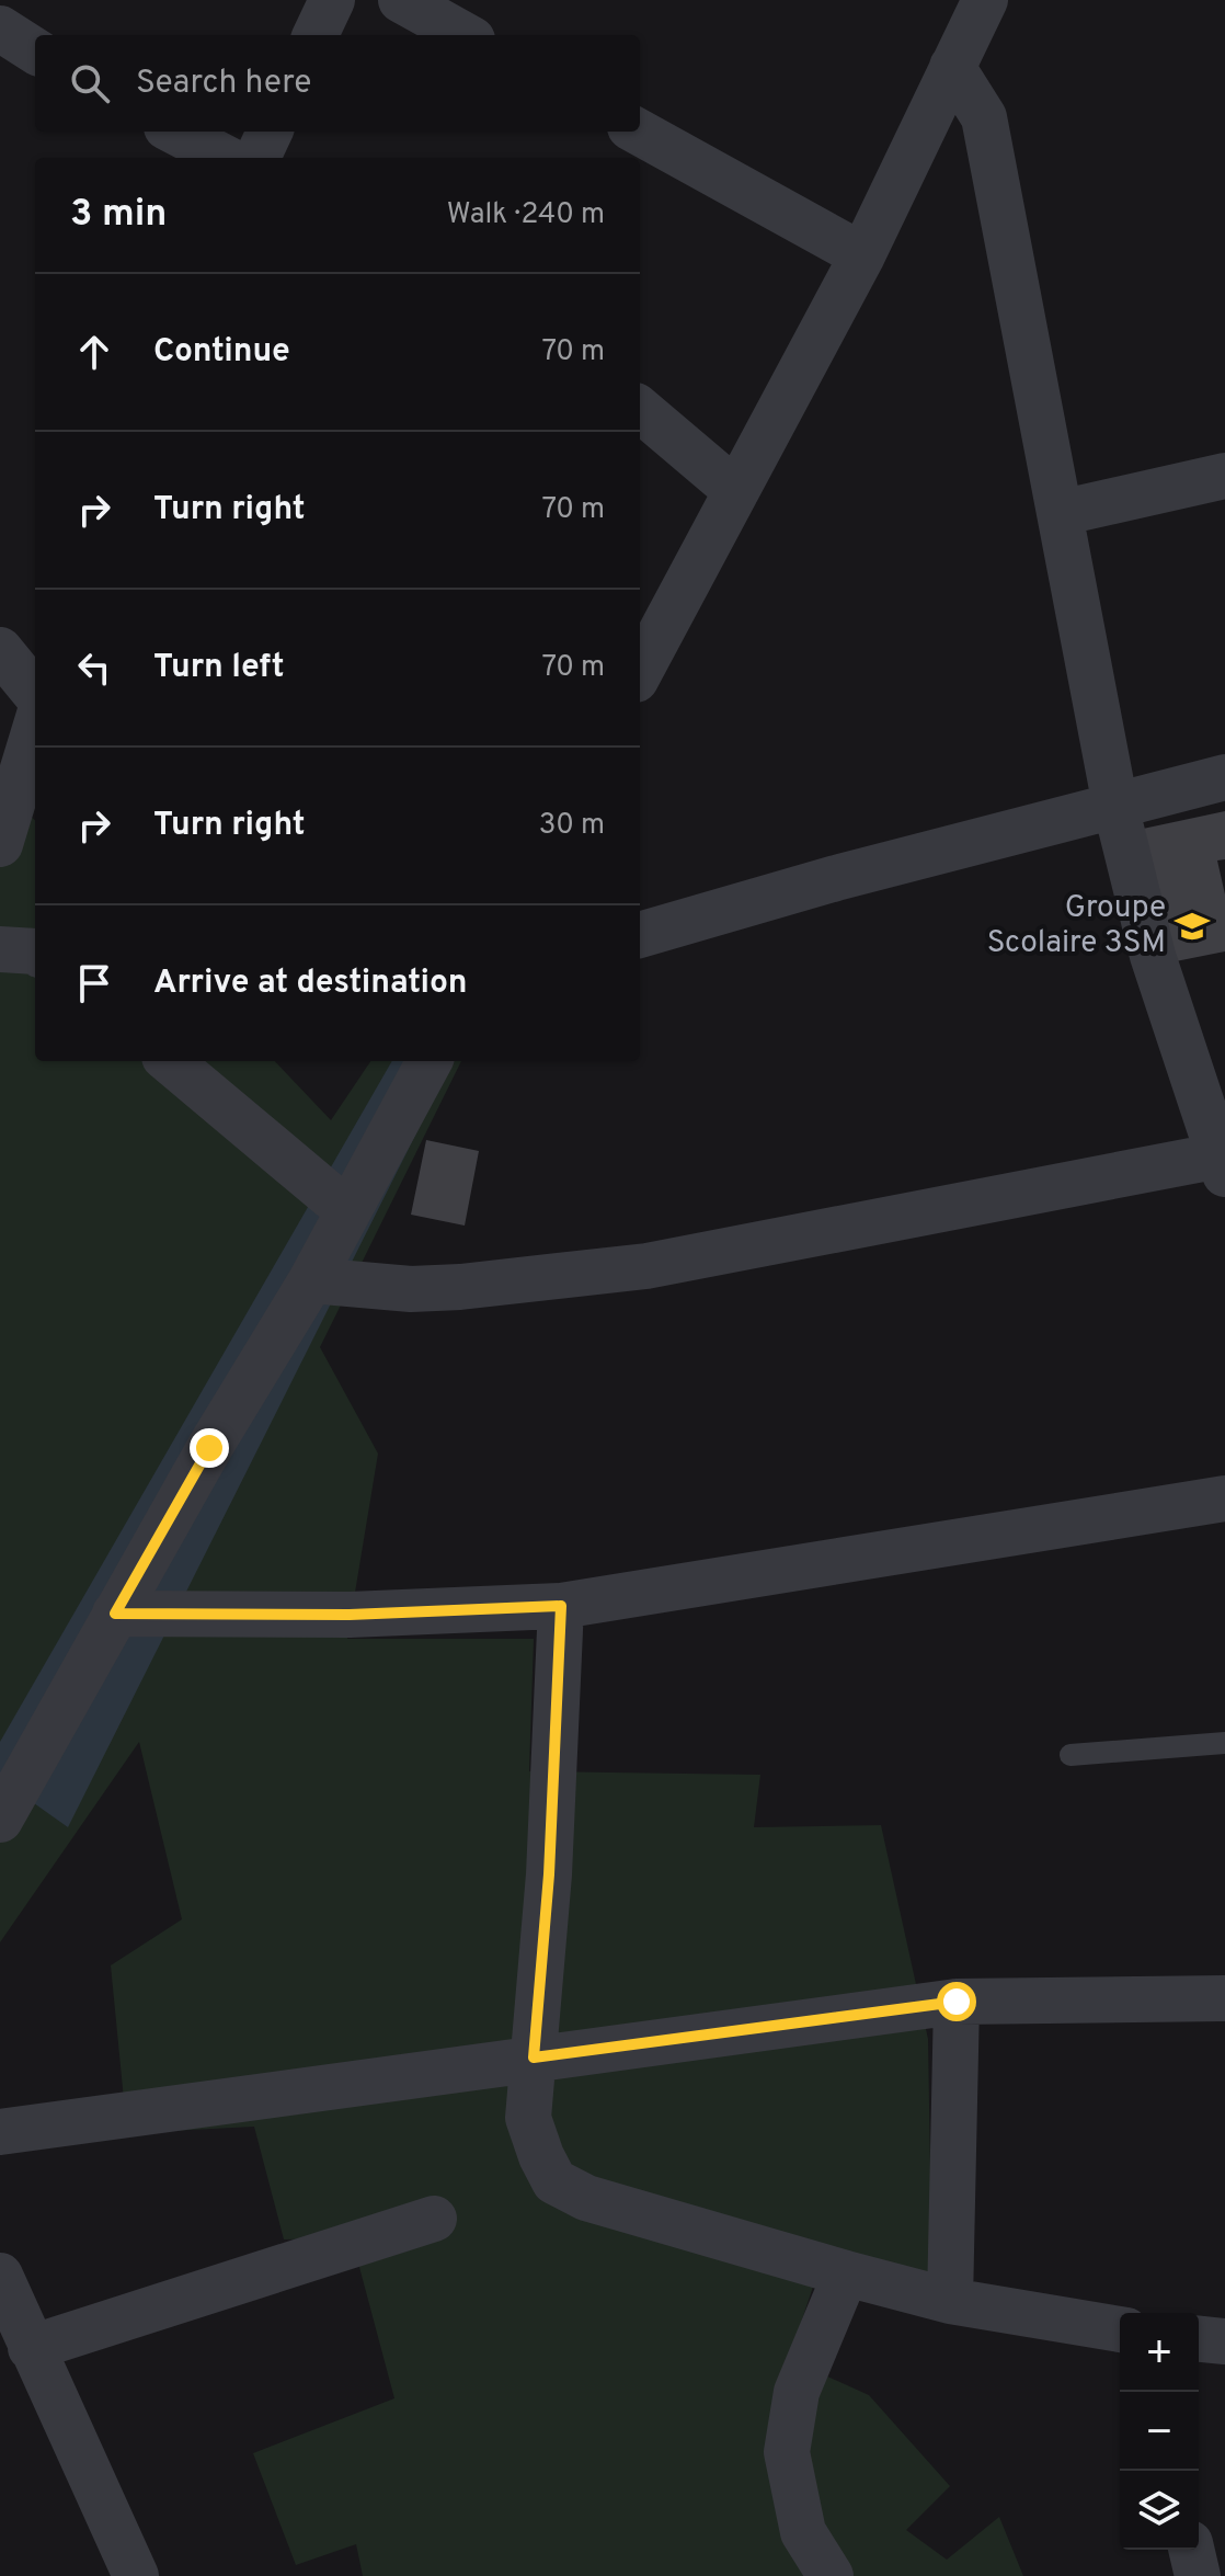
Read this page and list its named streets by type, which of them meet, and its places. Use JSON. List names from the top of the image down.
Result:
{
  "places": {
    "school or university": ["Groupe Scolaire 3SM"]
  },
  "page": {
    "search": "Search here",
    "heading": ["3 min", "Walk · 240 m"],
    "list": [
      ["Continue", "70 m"],
      ["Turn right", "70 m"],
      ["Turn left", "70 m"],
      ["Turn right", "30 m"],
      "Arrive at destination"
    ],
    "map_buttons": ["+", "−"]
  }
}
